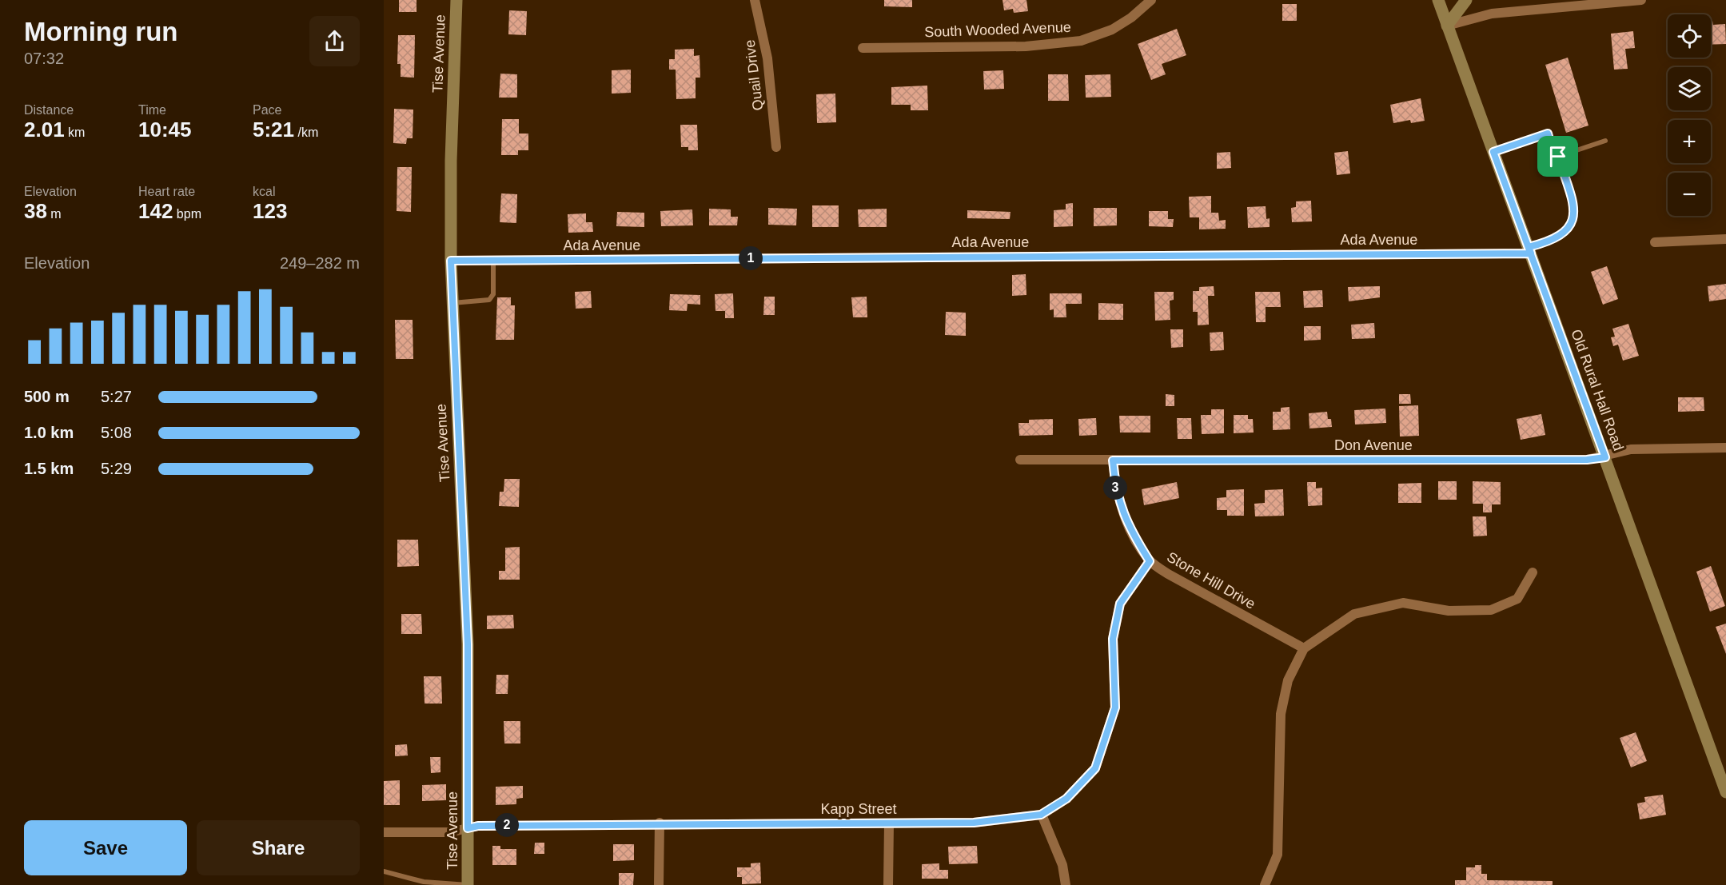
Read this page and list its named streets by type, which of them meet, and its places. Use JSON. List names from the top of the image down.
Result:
{
  "streets": {
    "street": [
      "South Wooded Avenue",
      "Tise Avenue",
      "Quail Drive",
      "Ada Avenue",
      "Old Rural Hall Road",
      "Don Avenue",
      "Stone Hill Drive",
      "Kapp Street"
    ]
  },
  "crossings": [
    ["Tise Avenue", "Ada Avenue"],
    ["Tise Avenue", "Kapp Street"],
    ["Ada Avenue", "Old Rural Hall Road"],
    ["Old Rural Hall Road", "Don Avenue"],
    ["Don Avenue", "Stone Hill Drive"],
    ["Stone Hill Drive", "Kapp Street"]
  ],
  "page": {
    "heading": ["Morning run", "07:32"],
    "map_buttons": ["+", "−"],
    "stats": [
      ["Distance", "2.01 km"],
      ["Time", "10:45"],
      ["Pace", "5:21 /km"],
      ["Elevation", "38 m"],
      ["Heart rate", "142 bpm"],
      ["kcal", "123"]
    ],
    "chart": ["Elevation", "249–282 m"],
    "pins": ["1", "3", "2"],
    "list": [
      {
        "name": "500 m",
        "note": "5:27"
      },
      {
        "name": "1.0 km",
        "note": "5:08"
      },
      {
        "name": "1.5 km",
        "note": "5:29"
      }
    ],
    "buttons": ["Save", "Share"]
  }
}
